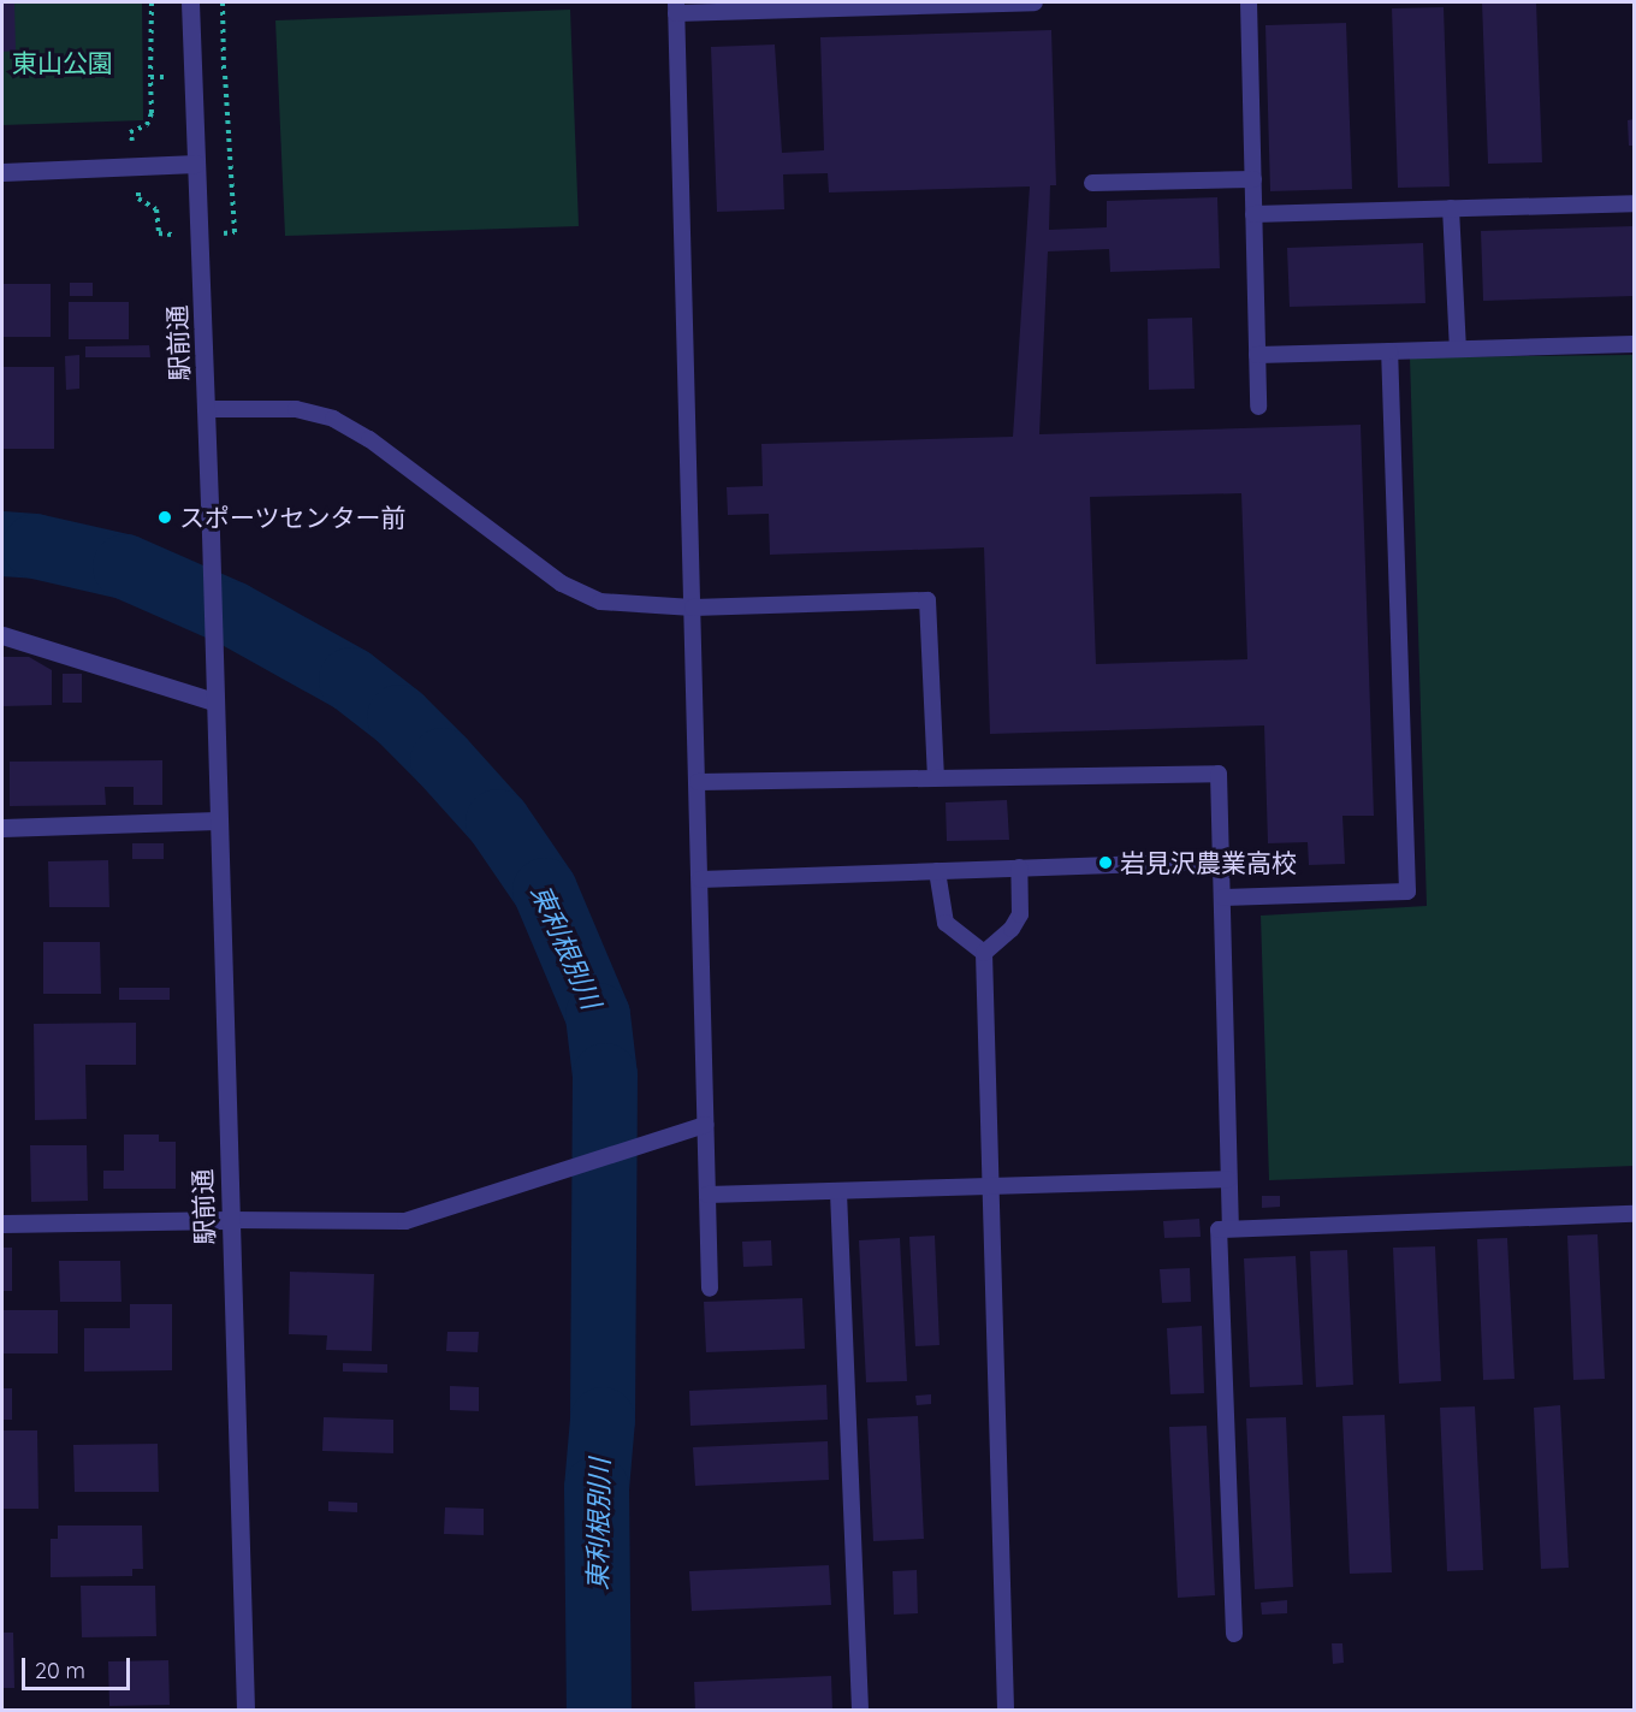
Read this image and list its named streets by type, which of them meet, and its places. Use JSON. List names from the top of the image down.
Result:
{
  "streets": {
    "street": ["駅前通"]
  },
  "water": ["東利根別川"],
  "parks": ["東山公園"],
  "places": ["スポーツセンター前", "岩見沢農業高校"],
  "scale_bar": "20 m"
}
